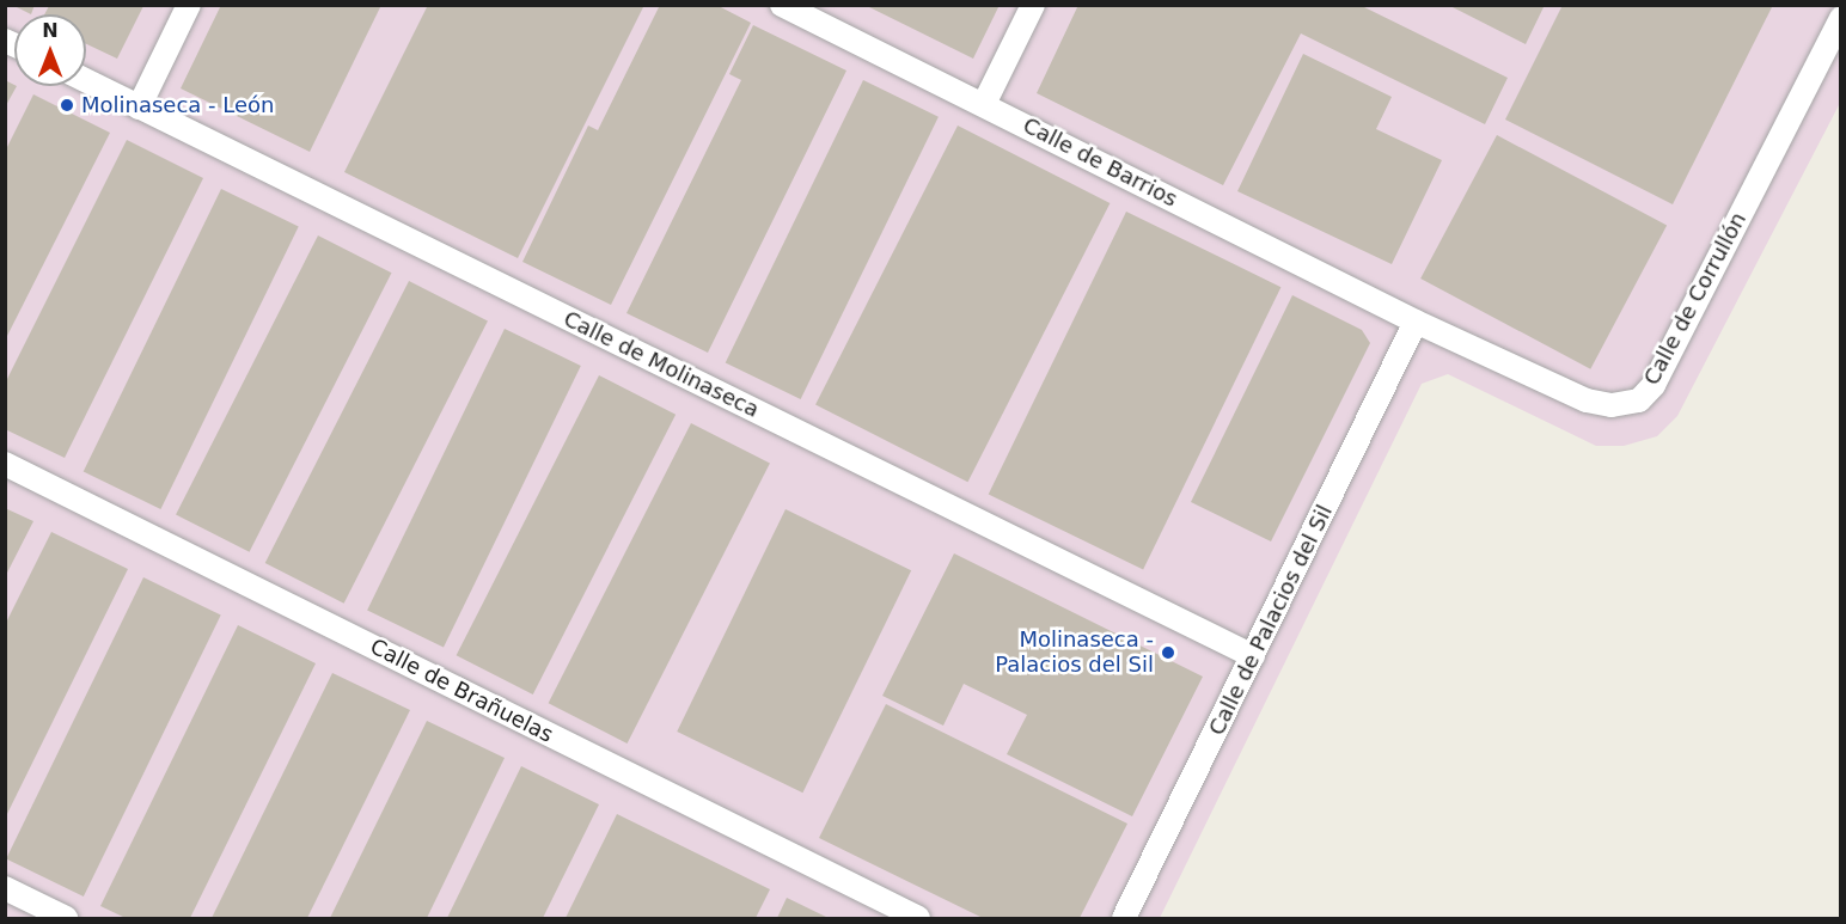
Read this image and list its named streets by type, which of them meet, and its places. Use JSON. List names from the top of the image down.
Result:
{
  "streets": {
    "street": [
      "Calle de Barrios",
      "Calle de Corrullón",
      "Calle de Molinaseca",
      "Calle de Palacios del Sil",
      "Calle de Brañuelas"
    ]
  },
  "crossings": [
    ["Calle de Barrios", "Calle de Corrullón"],
    ["Calle de Barrios", "Calle de Palacios del Sil"],
    ["Calle de Corrullón", "Calle de Palacios del Sil"],
    ["Calle de Molinaseca", "Calle de Palacios del Sil"]
  ],
  "places": ["Molinaseca - León", "Molinaseca - Palacios del Sil"],
  "north": "top"
}
